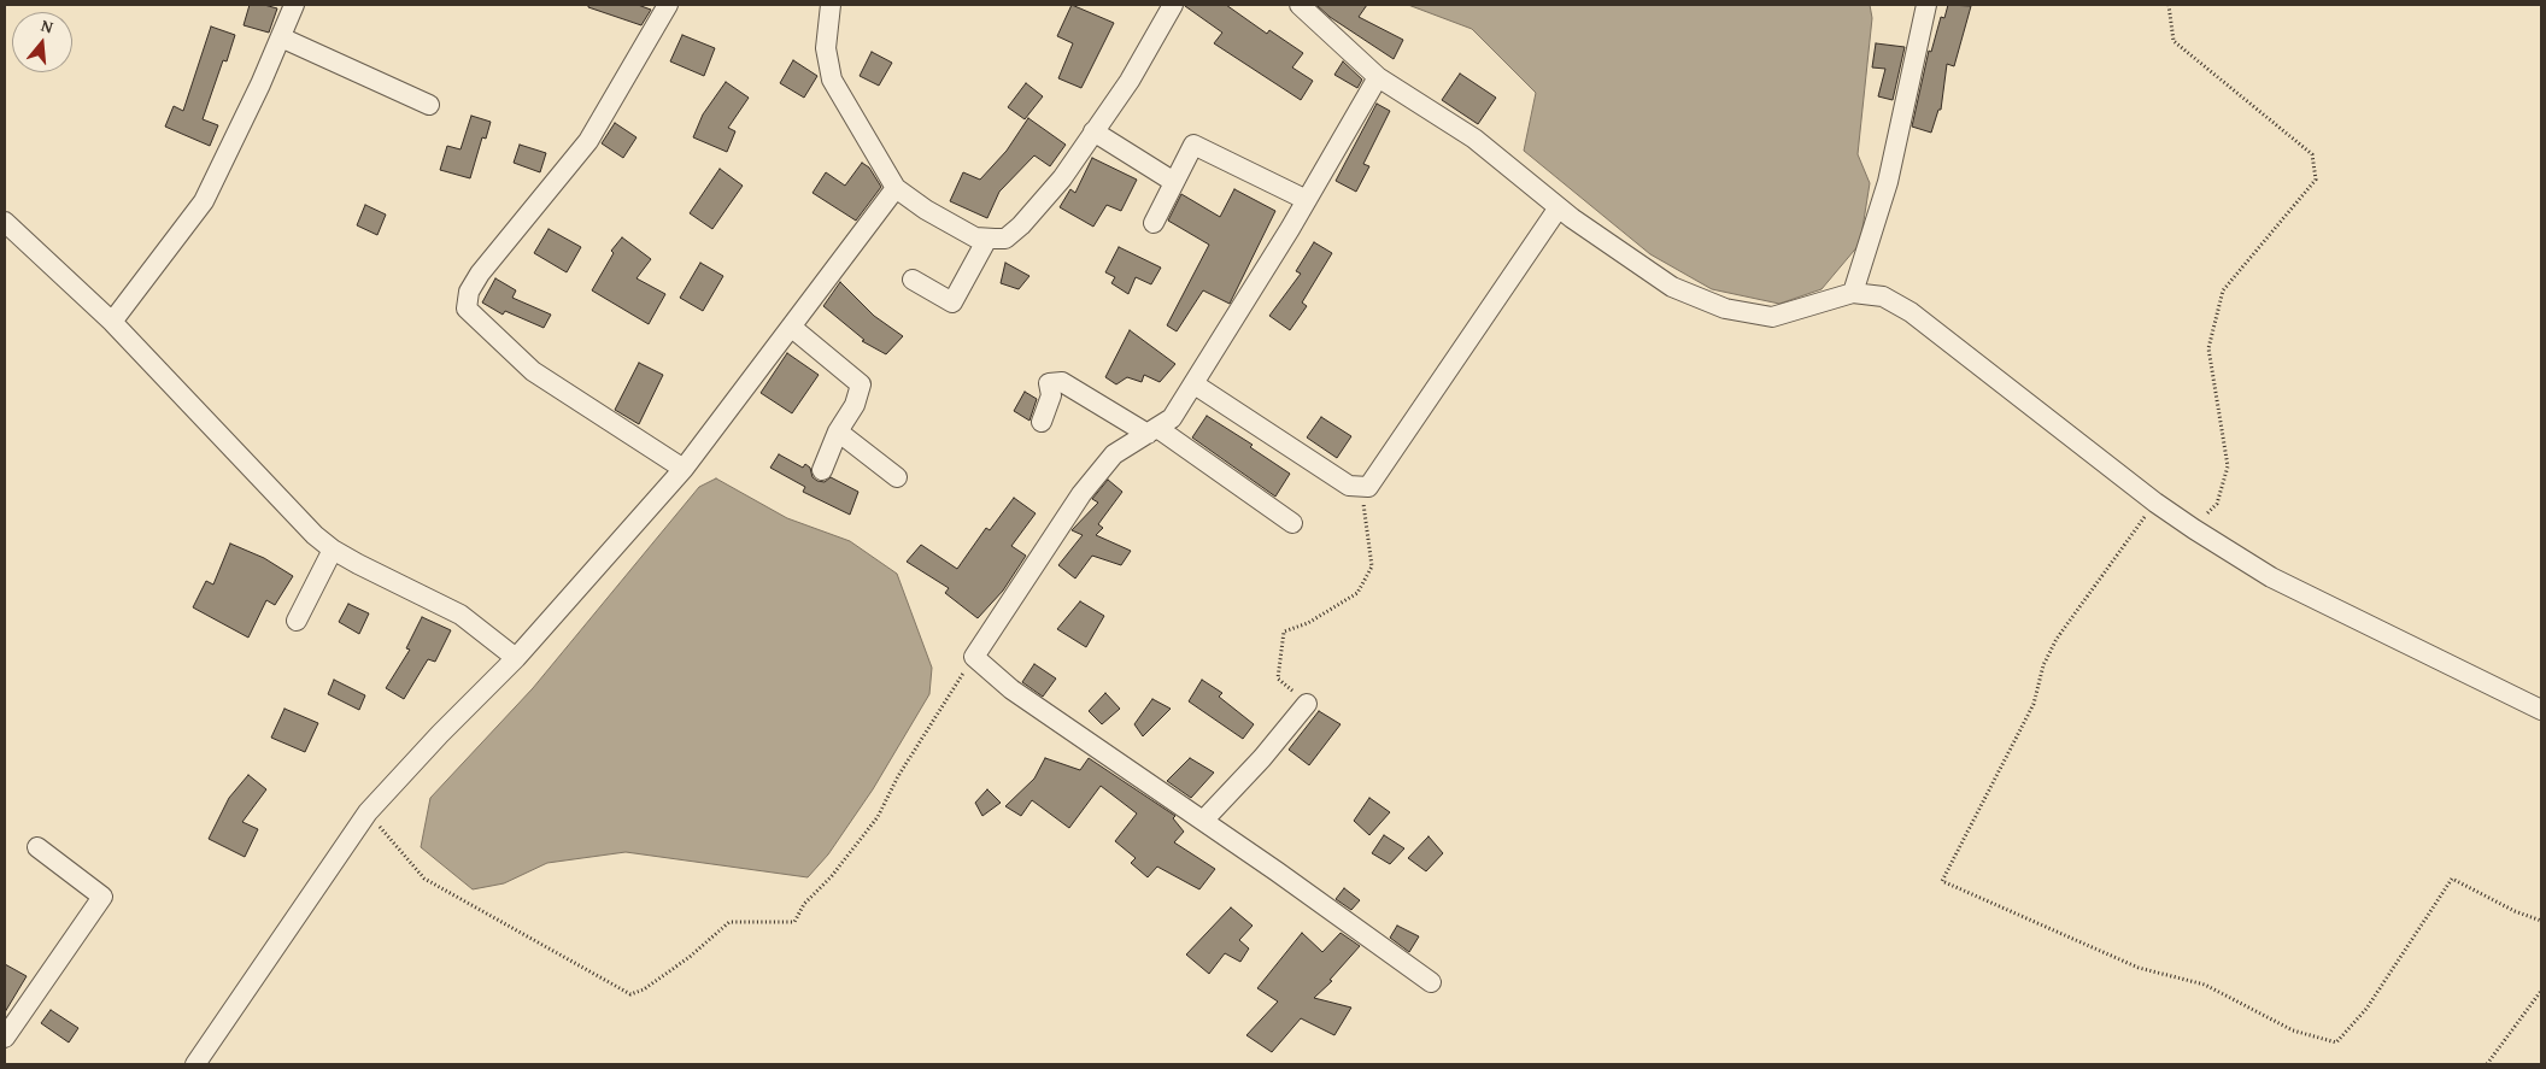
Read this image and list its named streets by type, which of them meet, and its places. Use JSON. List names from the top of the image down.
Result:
{
  "north": "top"
}
